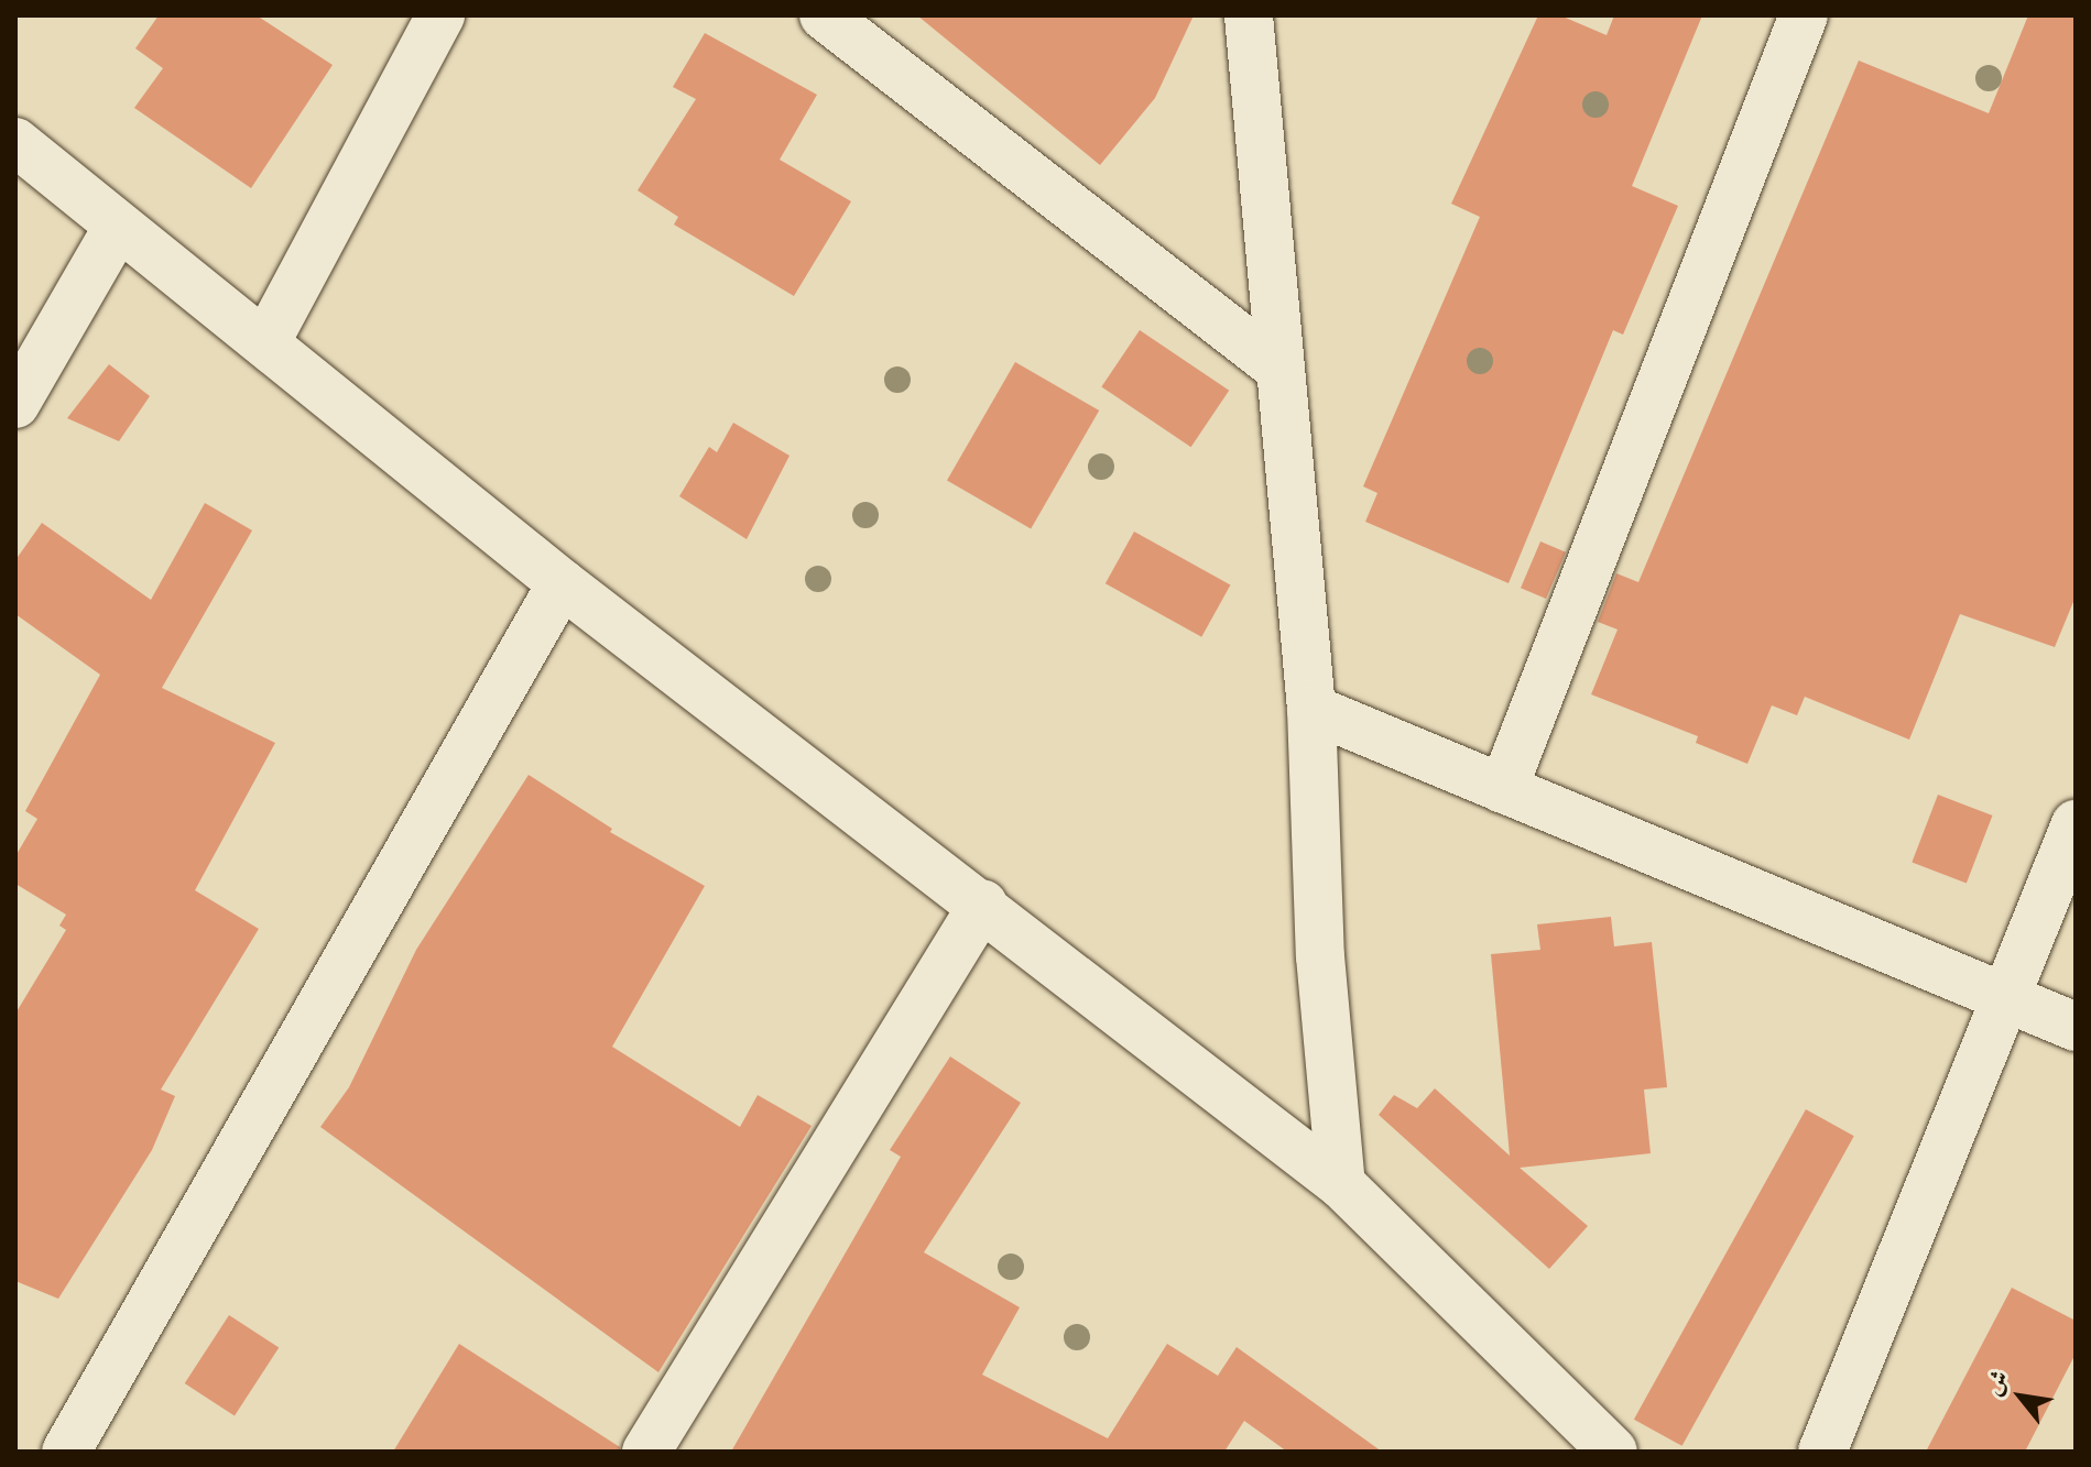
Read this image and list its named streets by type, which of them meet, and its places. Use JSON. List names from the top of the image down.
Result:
{
  "north": "top left"
}
